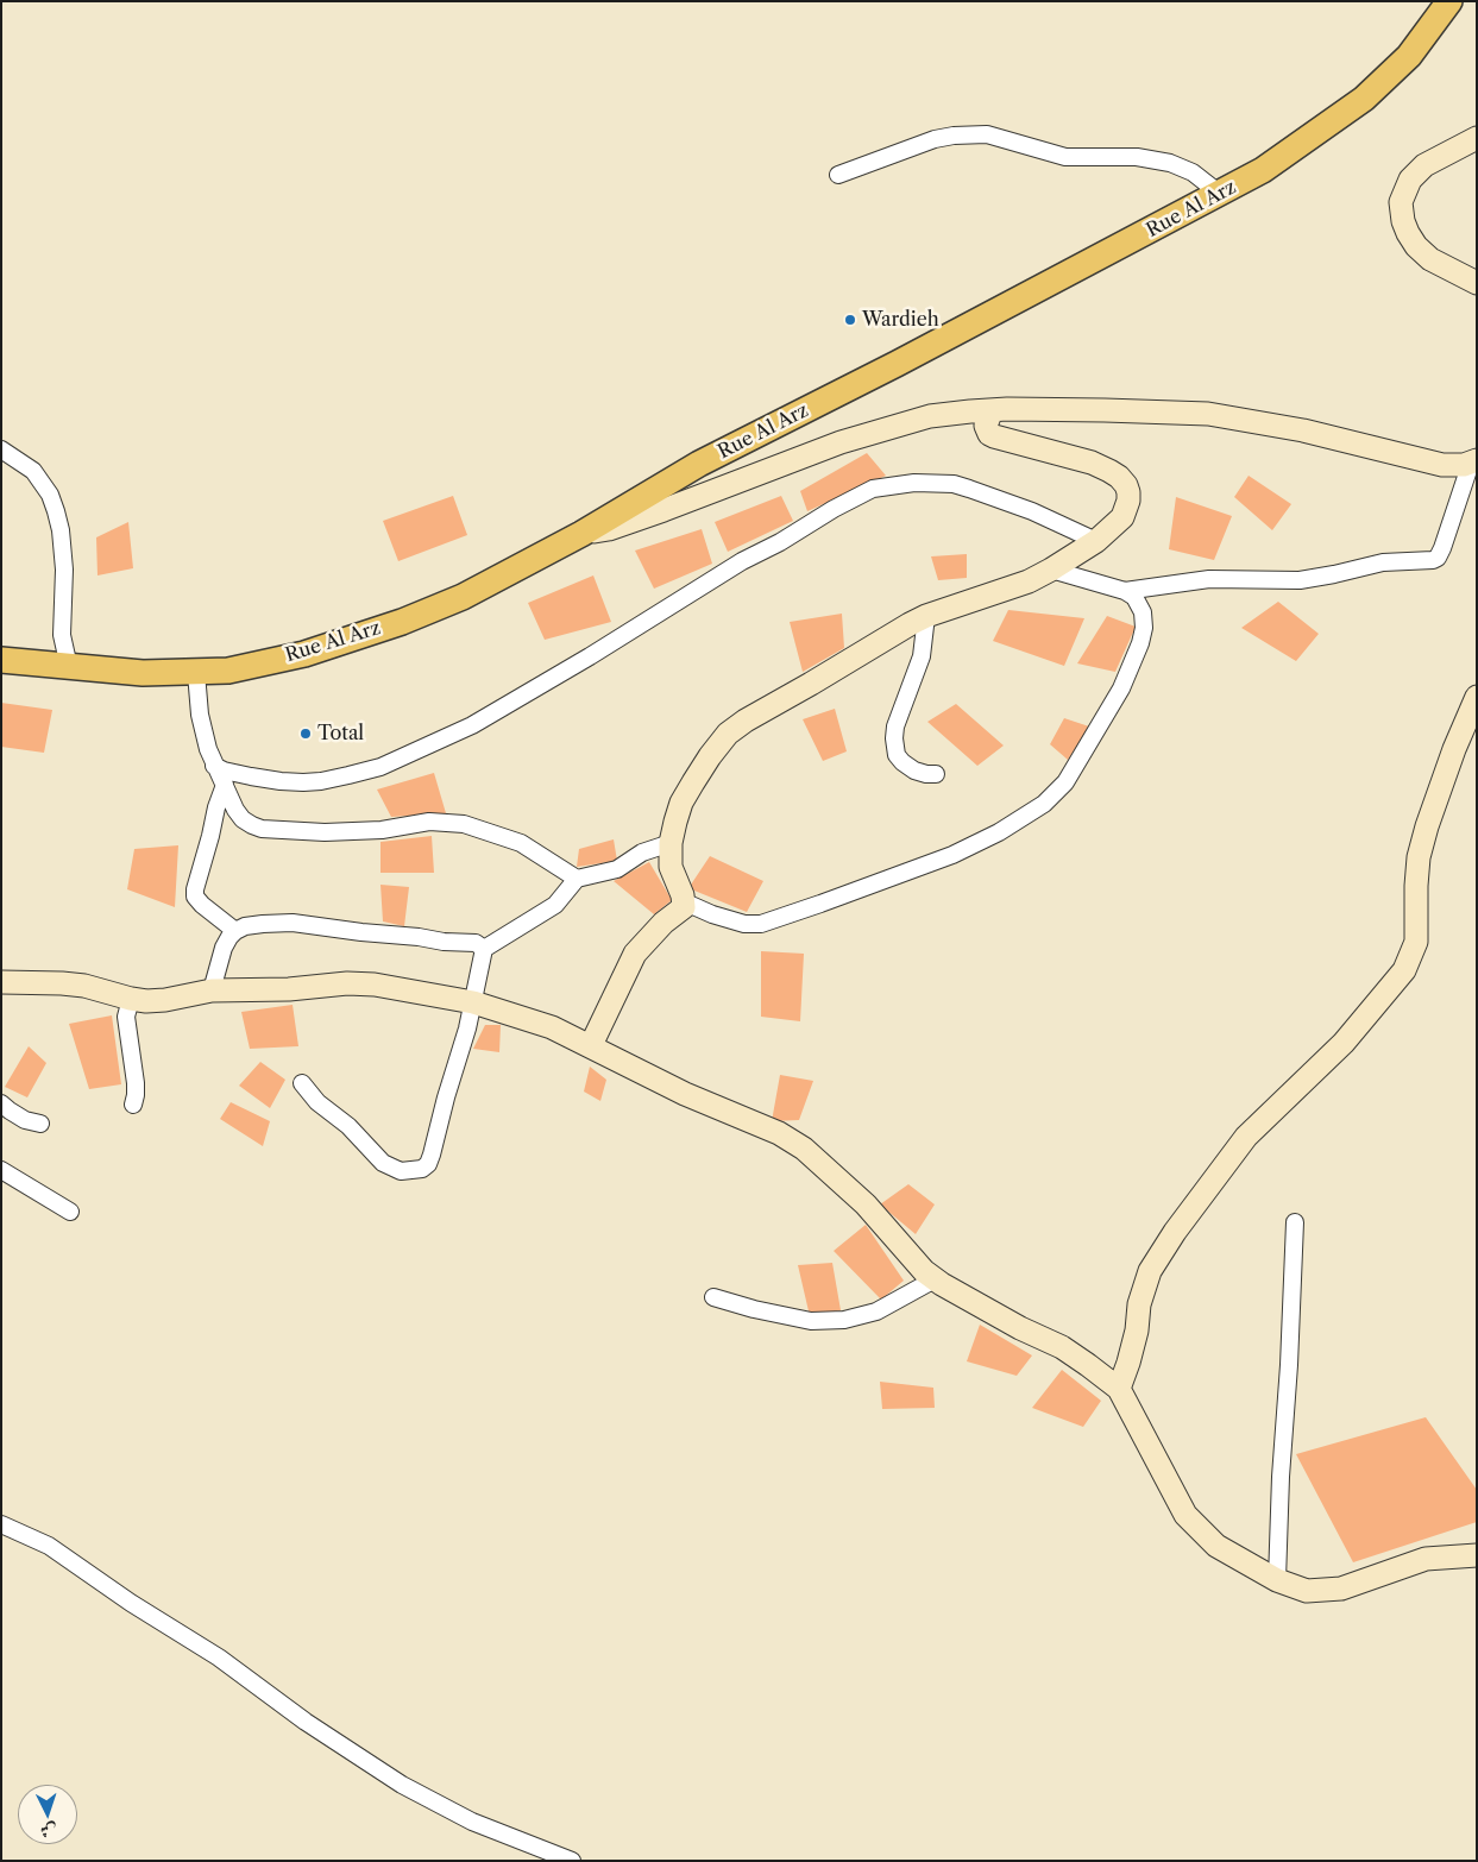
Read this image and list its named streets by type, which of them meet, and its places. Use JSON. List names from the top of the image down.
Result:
{
  "streets": {
    "main road": ["Rue Al Arz"]
  },
  "places": ["Wardieh", "Total"],
  "north": "bottom"
}
